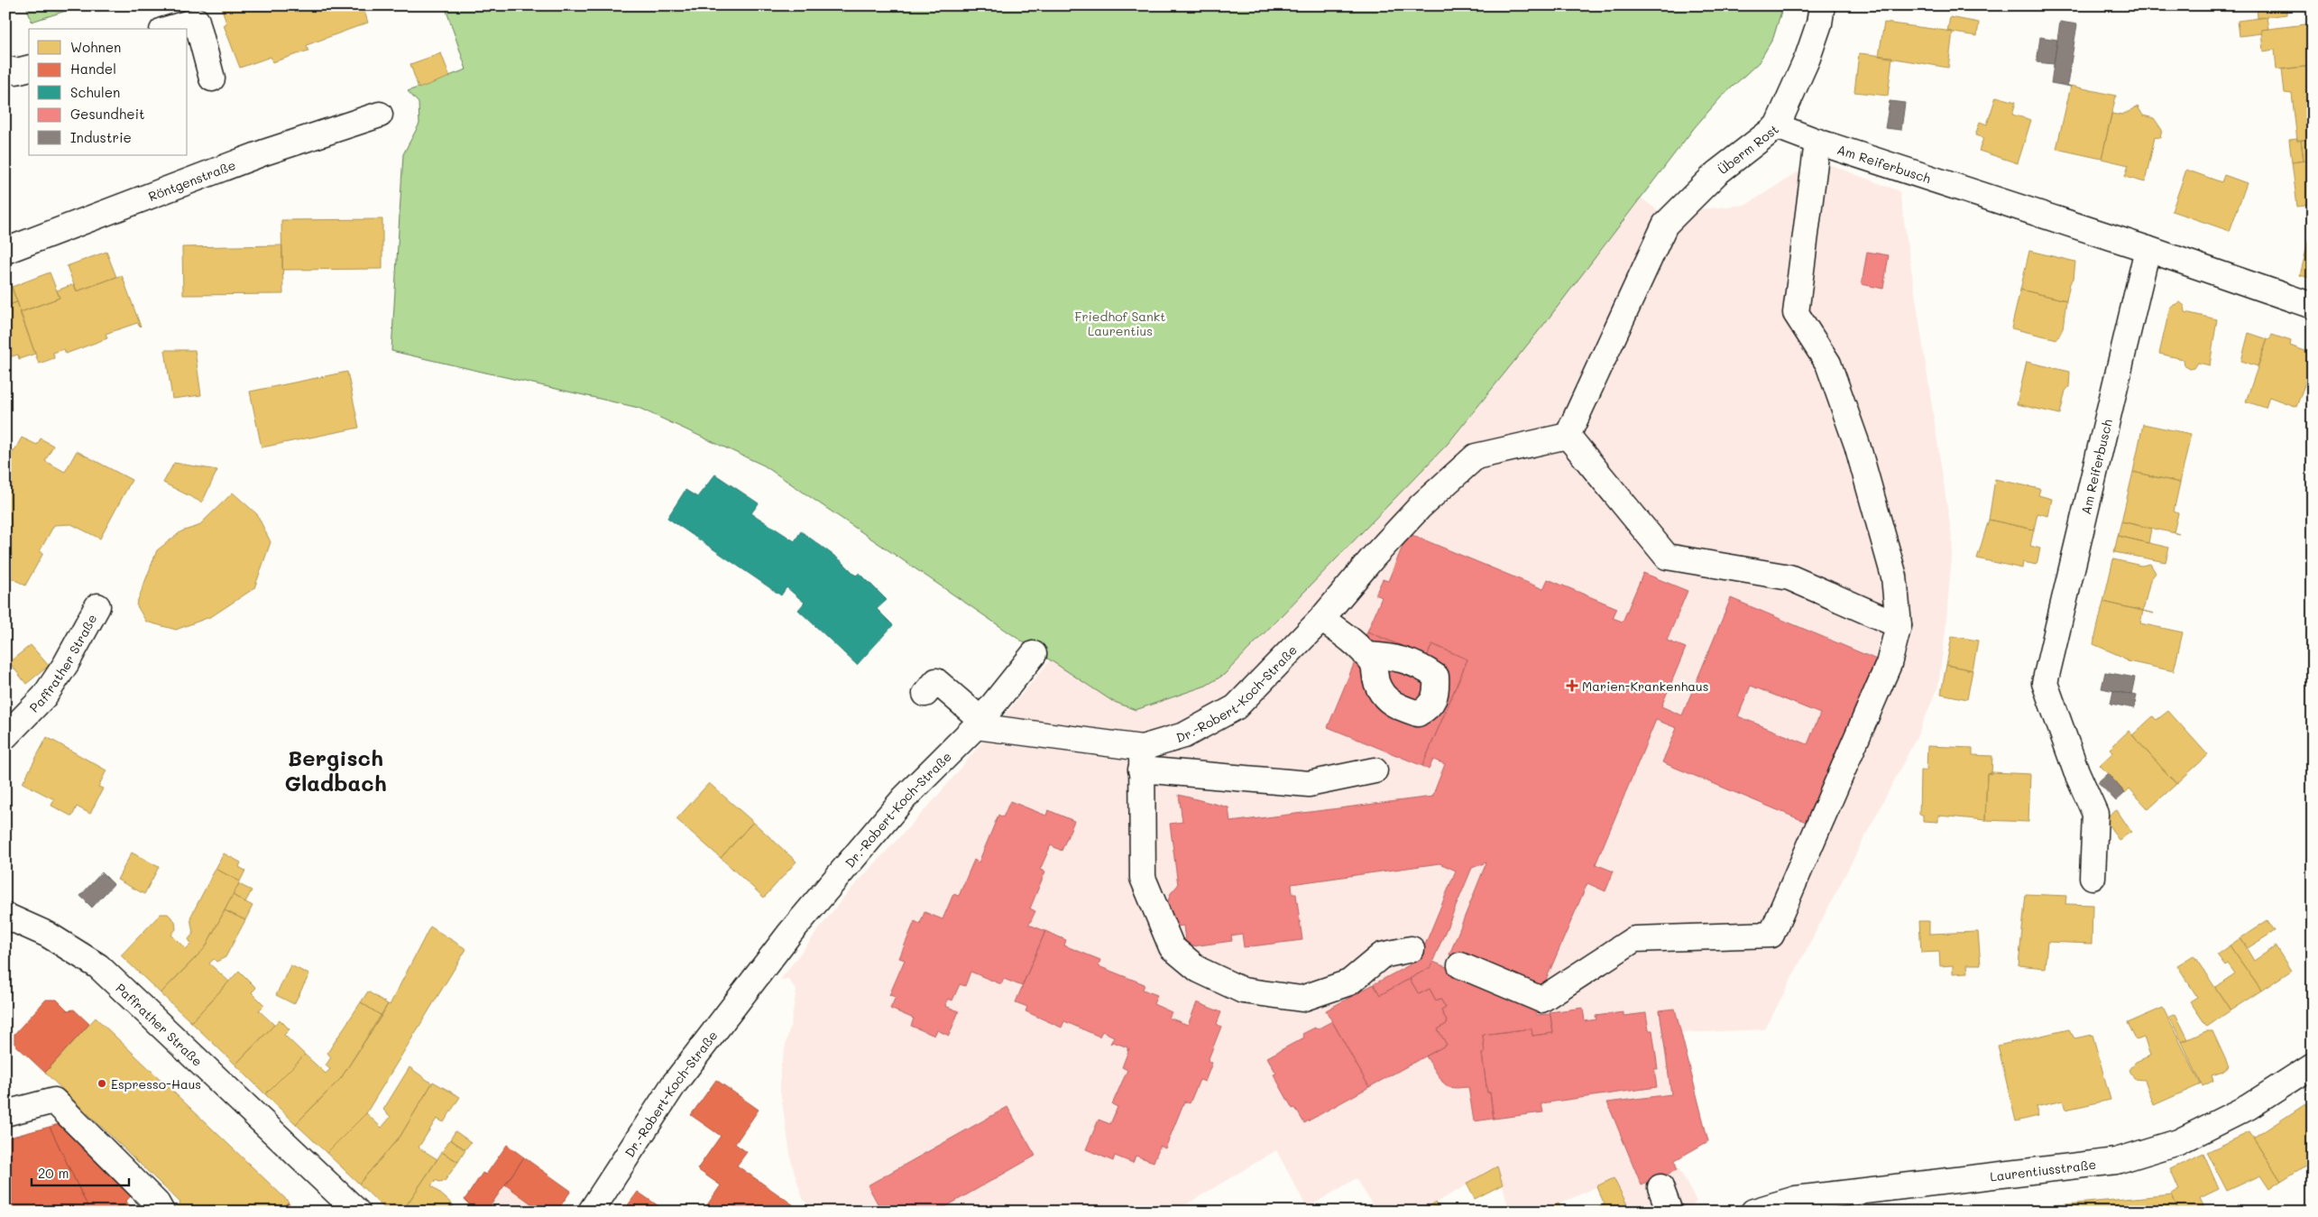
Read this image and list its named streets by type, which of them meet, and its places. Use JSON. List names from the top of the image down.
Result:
{
  "streets": {
    "street": [
      "Überm Rost",
      "Am Reiferbusch",
      "Röntgenstraße",
      "Paffrather Straße",
      "Dr.-Robert-Koch-Straße",
      "Laurentiusstraße"
    ]
  },
  "crossings": [
    ["Überm Rost", "Am Reiferbusch"],
    ["Überm Rost", "Dr.-Robert-Koch-Straße"]
  ],
  "districts": ["Bergisch Gladbach"],
  "parks": ["Friedhof Sankt Laurentius"],
  "places": {
    "health": ["Marien-Krankenhaus"],
    "other": ["Espresso-Haus"]
  },
  "legend": [
    "Wohnen",
    "Handel",
    "Schulen",
    "Gesundheit",
    "Industrie"
  ],
  "scale_bar": "20 m"
}
